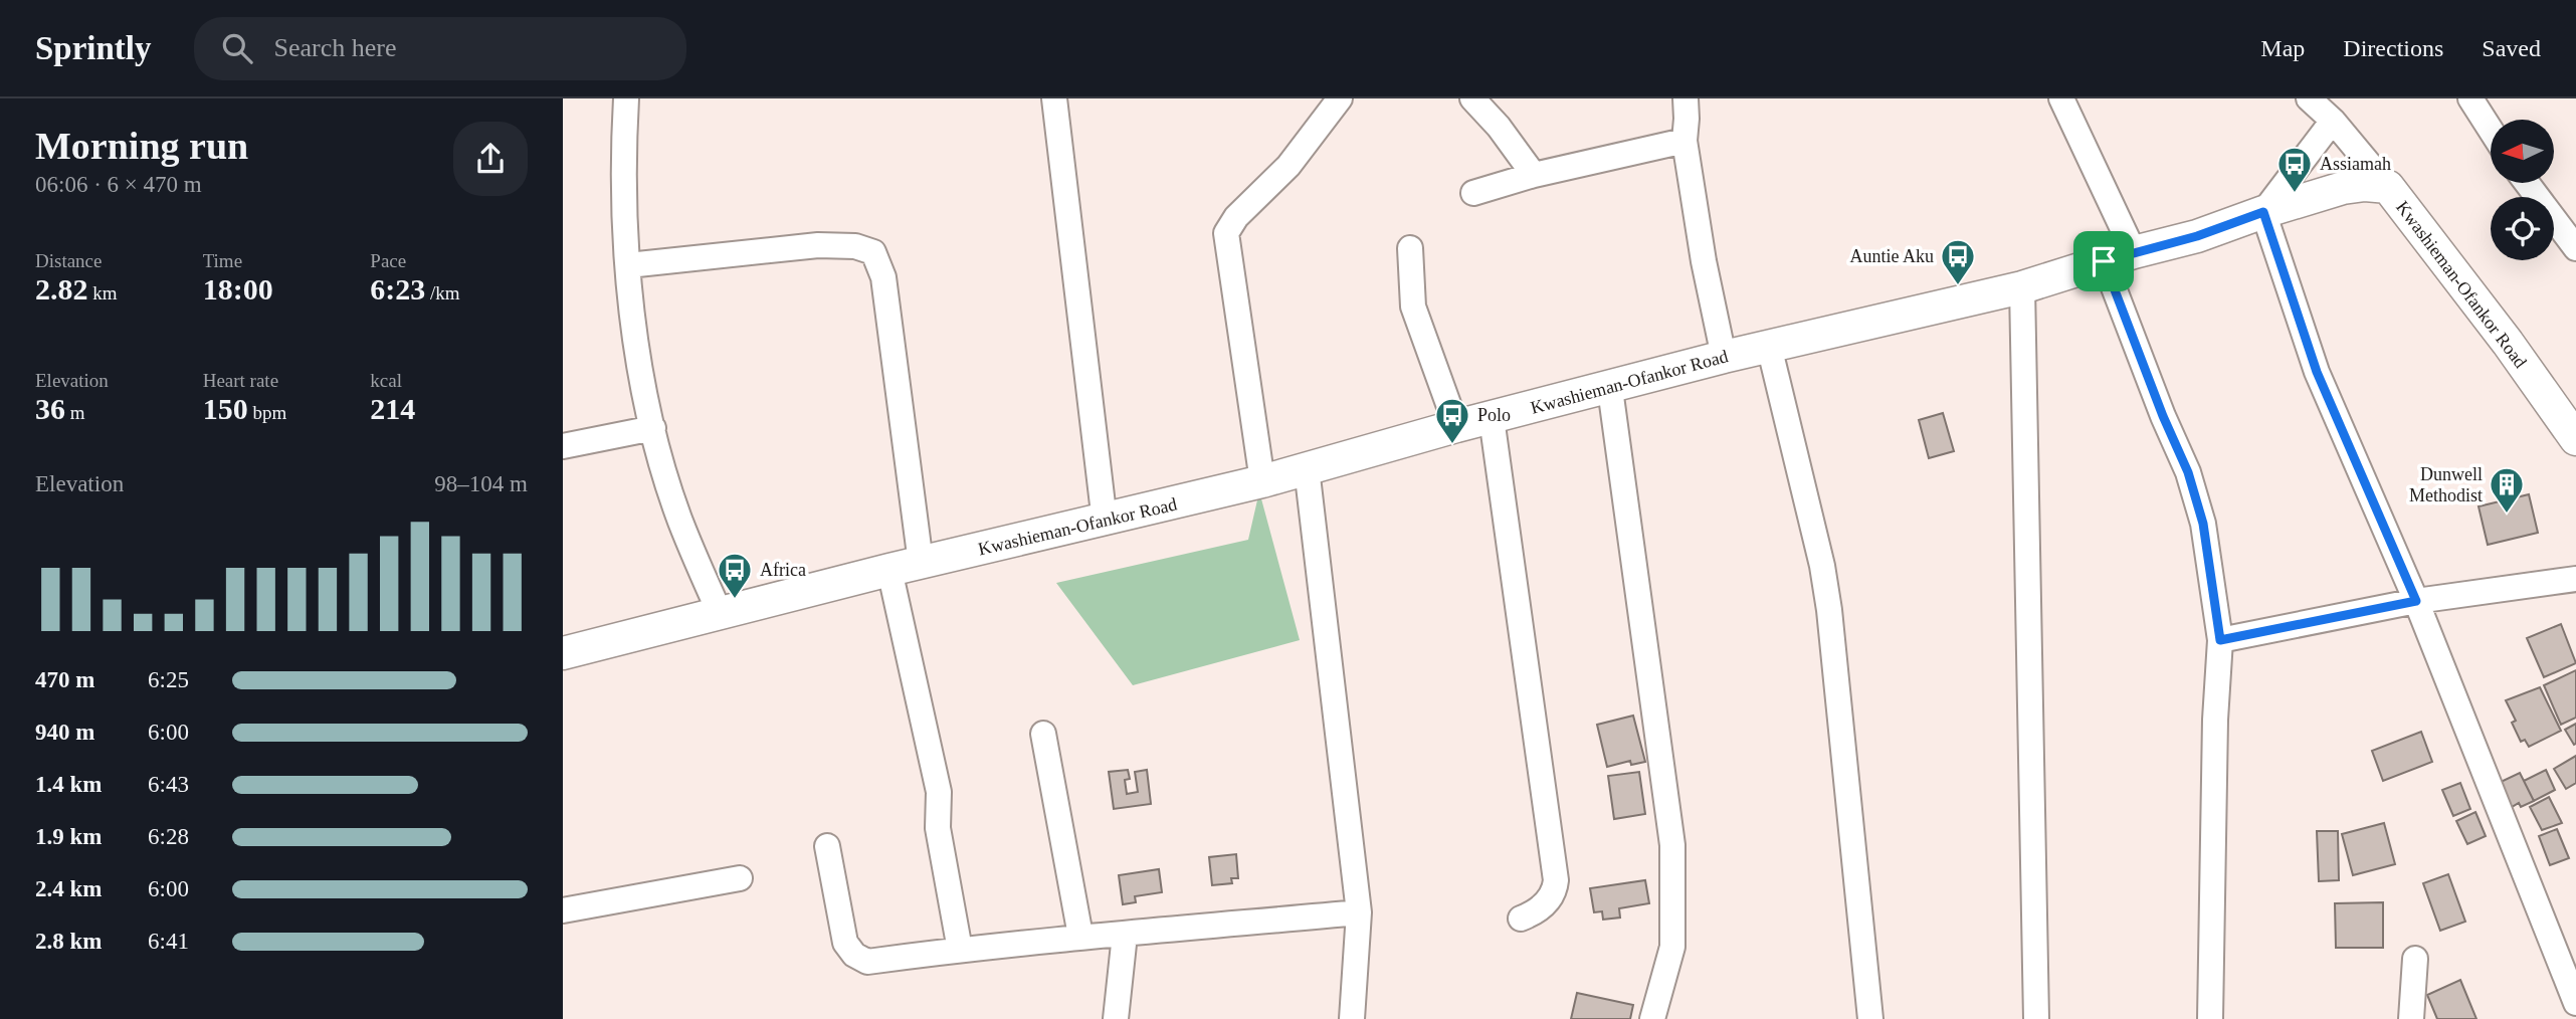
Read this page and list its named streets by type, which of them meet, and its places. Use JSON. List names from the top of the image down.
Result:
{
  "streets": {
    "main road": ["Kwashieman-Ofankor Road"]
  },
  "places": {
    "bus stop": [
      "Assiamah",
      "Auntie Aku",
      "Polo",
      "Africa"
    ],
    "building": ["Dunwell Methodist"]
  },
  "north": "left",
  "page": {
    "header": "Sprintly",
    "search": "Search here",
    "nav": ["Map", "Directions", "Saved"],
    "heading": ["Morning run", "06:06 · 6 × 470 m"],
    "stats": [
      ["Distance", "2.82 km"],
      ["Time", "18:00"],
      ["Pace", "6:23 /km"],
      ["Elevation", "36 m"],
      ["Heart rate", "150 bpm"],
      ["kcal", "214"]
    ],
    "chart": ["Elevation", "98–104 m"],
    "list": [
      {
        "name": "470 m",
        "note": "6:25"
      },
      {
        "name": "940 m",
        "note": "6:00"
      },
      {
        "name": "1.4 km",
        "note": "6:43"
      },
      {
        "name": "1.9 km",
        "note": "6:28"
      },
      {
        "name": "2.4 km",
        "note": "6:00"
      },
      {
        "name": "2.8 km",
        "note": "6:41"
      }
    ]
  }
}
